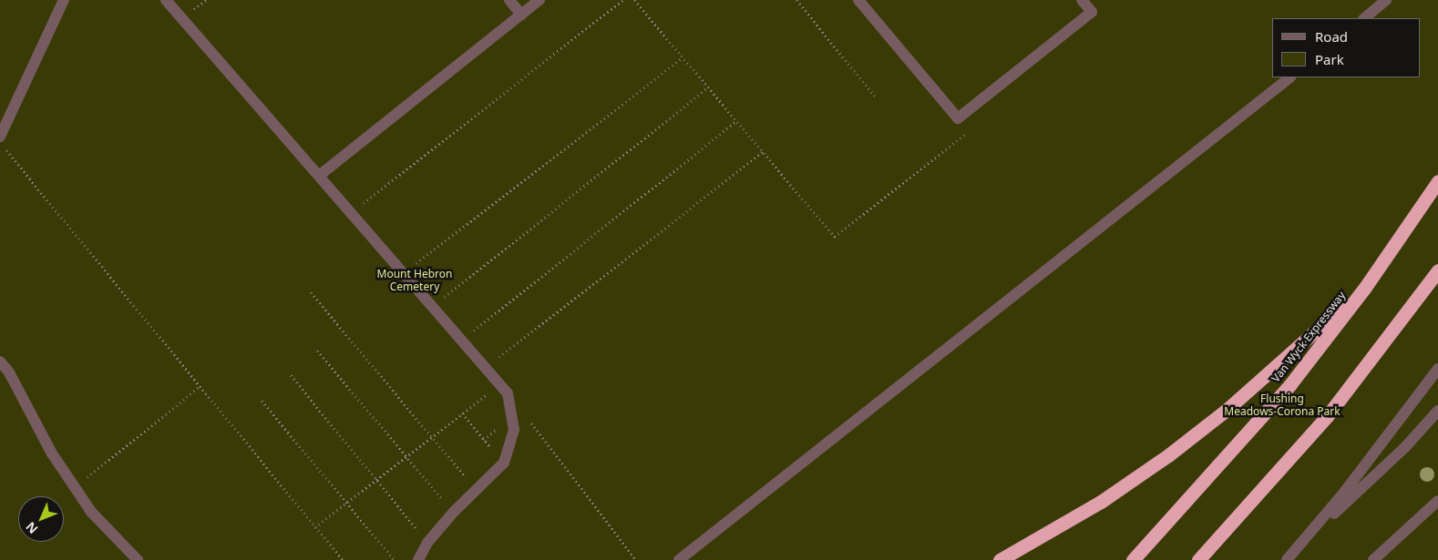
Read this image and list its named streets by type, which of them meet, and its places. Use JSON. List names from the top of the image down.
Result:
{
  "streets": {
    "highway": ["Van Wyck Expressway"]
  },
  "parks": ["Mount Hebron Cemetery", "Flushing Meadows-Corona Park"],
  "legend": ["Road", "Park"],
  "north": "bottom left"
}
